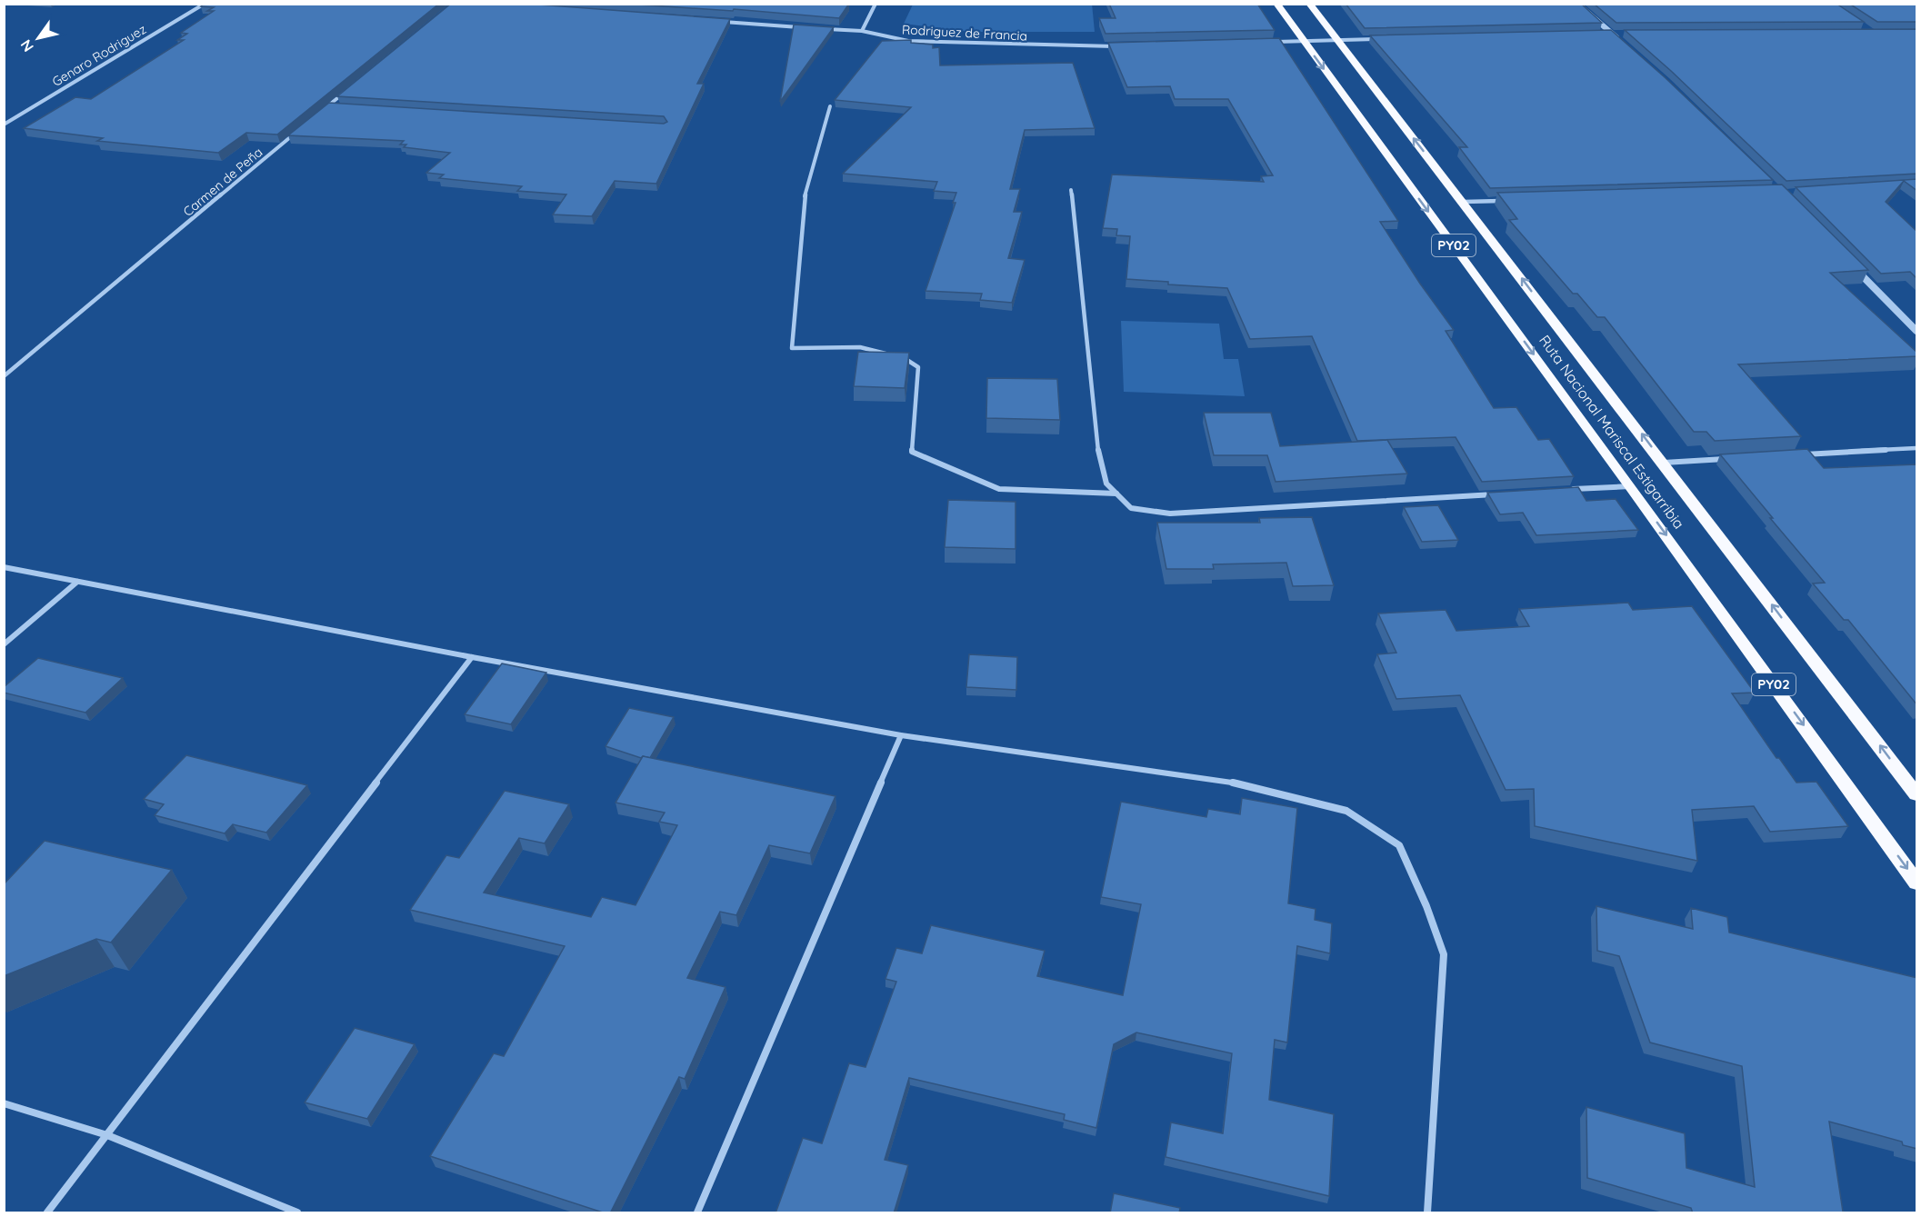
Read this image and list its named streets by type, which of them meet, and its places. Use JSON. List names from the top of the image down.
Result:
{
  "streets": {
    "highway": ["PY02", "Ruta Nacional Mariscal Estigarribia"],
    "street": ["Rodriguez de Francia", "Genaro Rodriguez", "Carmen de Peña"]
  },
  "north": "bottom left"
}
